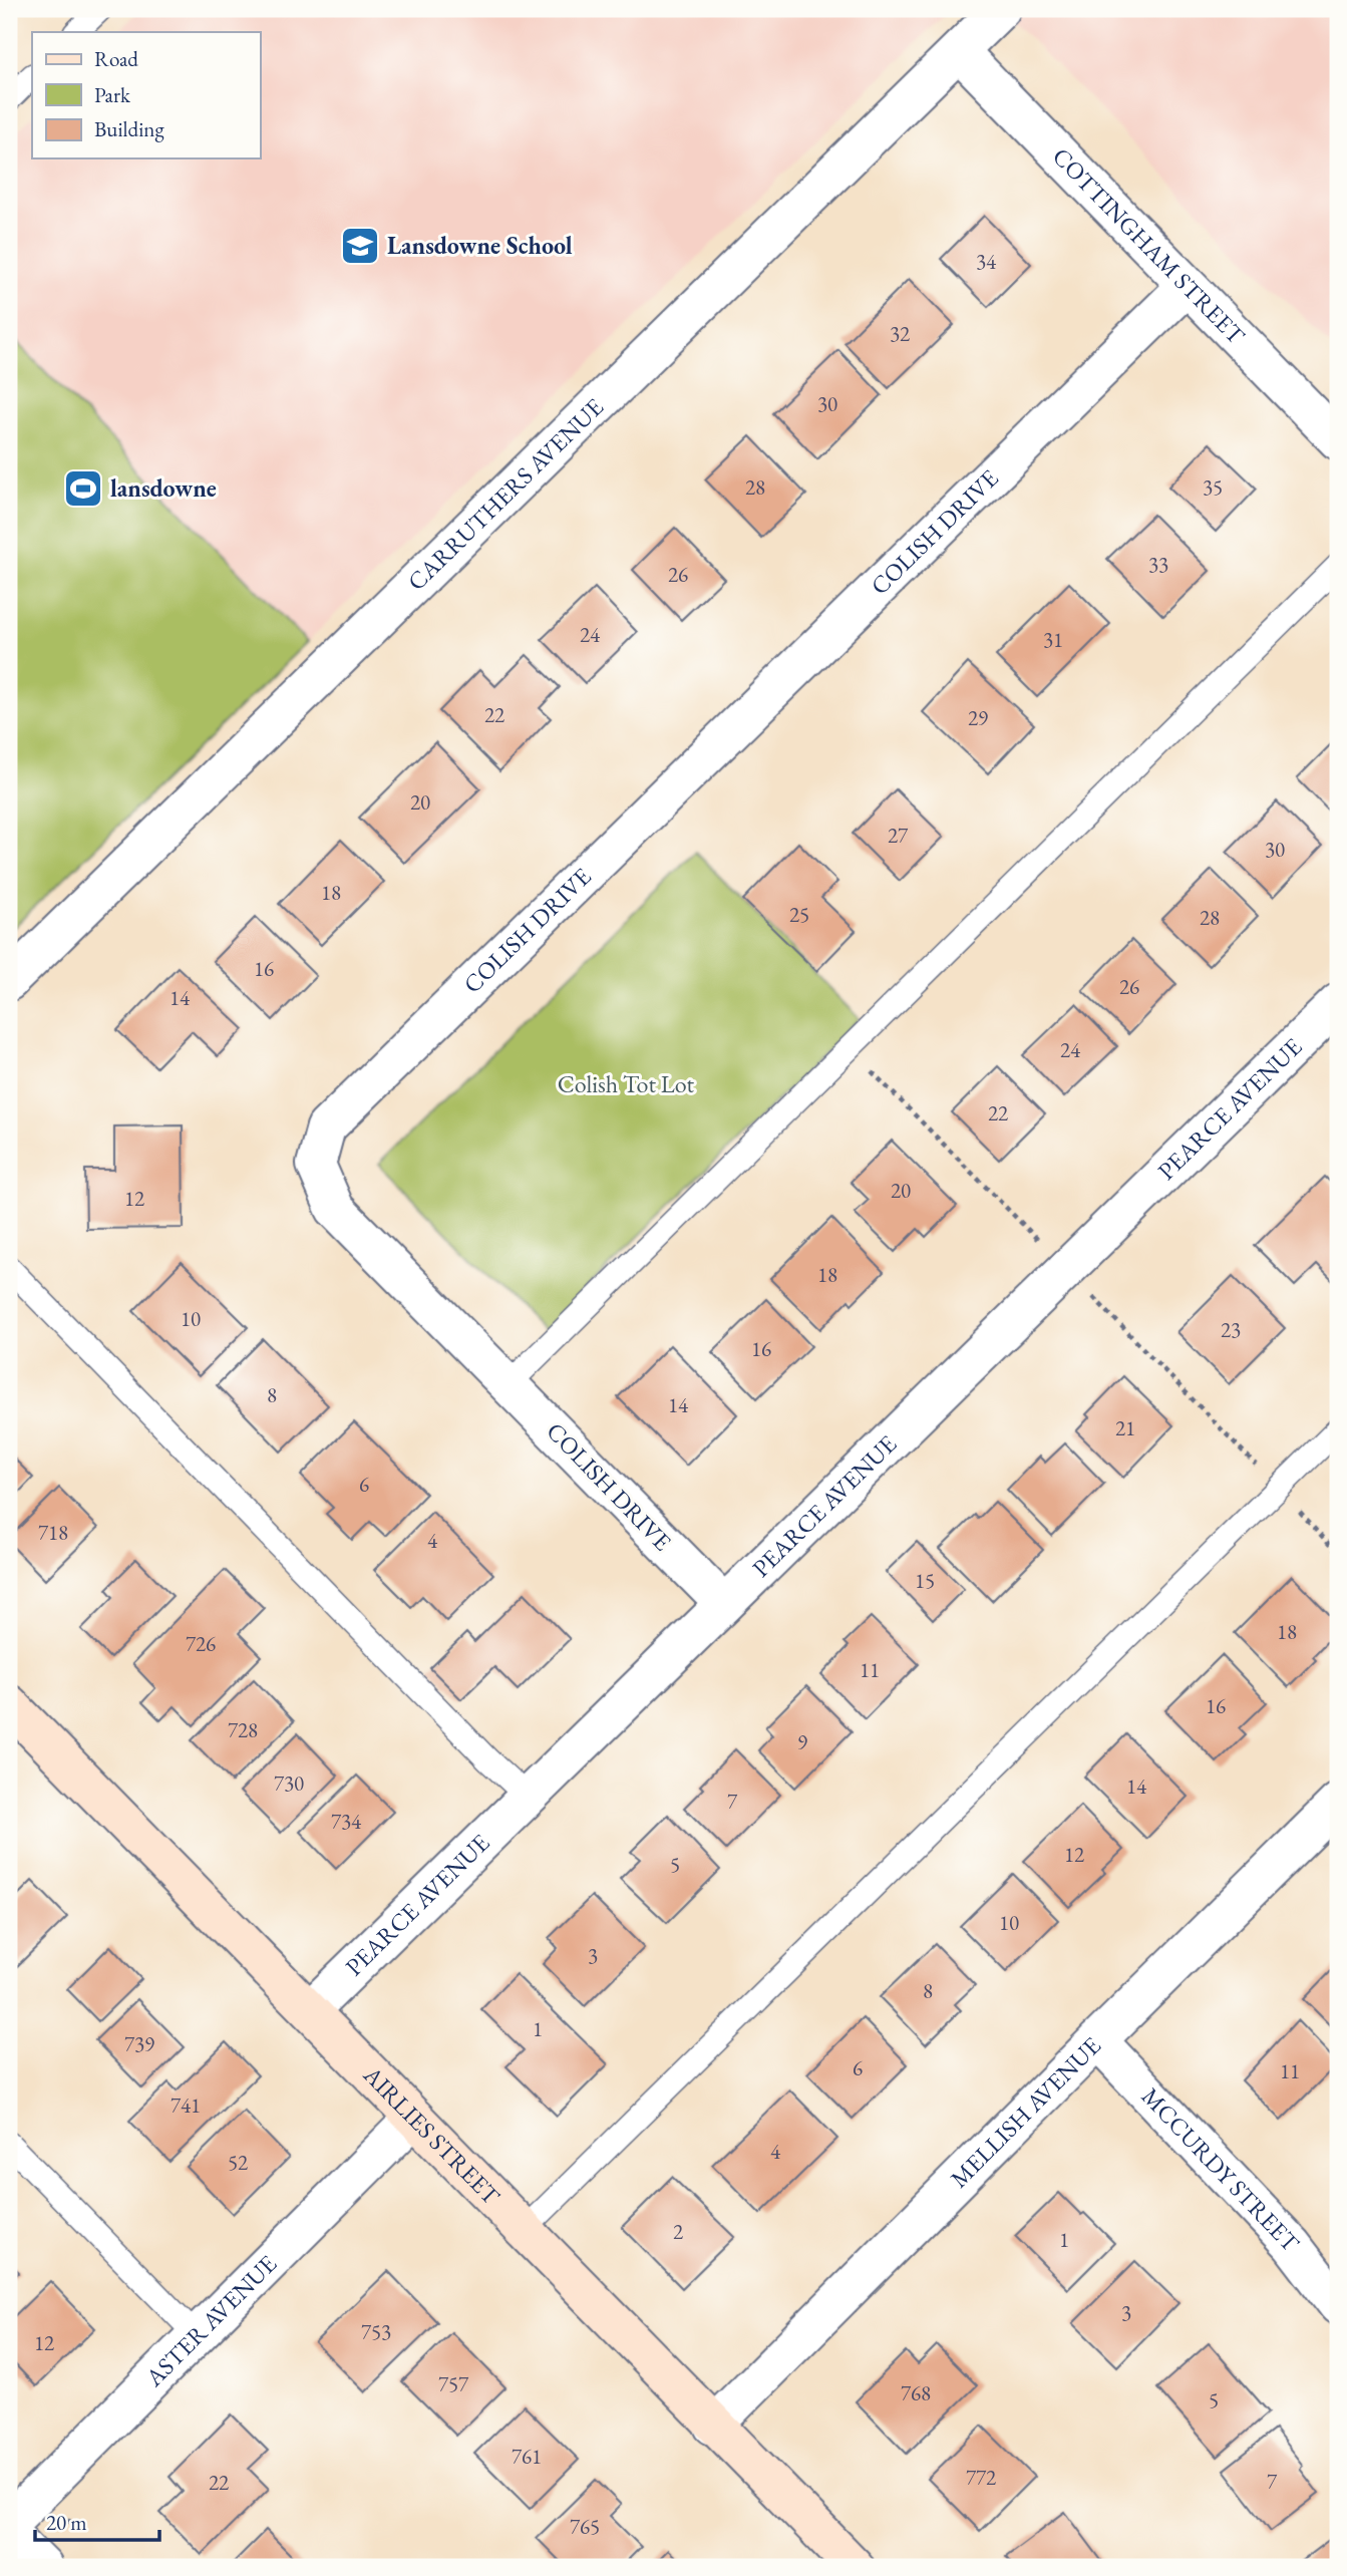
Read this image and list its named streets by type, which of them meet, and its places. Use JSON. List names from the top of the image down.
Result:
{
  "streets": {
    "street": [
      "COTTINGHAM STREET",
      "CARRUTHERS AVENUE",
      "COLISH DRIVE",
      "PEARCE AVENUE",
      "MELLISH AVENUE",
      "AIRLIES STREET",
      "MCCURDY STREET",
      "ASTER AVENUE"
    ]
  },
  "crossings": [
    ["COTTINGHAM STREET", "CARRUTHERS AVENUE"],
    ["COTTINGHAM STREET", "COLISH DRIVE"],
    ["COLISH DRIVE", "PEARCE AVENUE"],
    ["PEARCE AVENUE", "AIRLIES STREET"],
    ["MELLISH AVENUE", "AIRLIES STREET"],
    ["MELLISH AVENUE", "MCCURDY STREET"],
    ["AIRLIES STREET", "ASTER AVENUE"]
  ],
  "parks": ["Colish Tot Lot"],
  "places": {
    "school or university": ["Lansdowne School"],
    "sports": ["lansdowne"]
  },
  "house_numbers": [
    "34",
    "32",
    "30",
    "28",
    "35",
    "33",
    "26",
    "24",
    "31",
    "22",
    "29",
    "20",
    "27",
    "30",
    "18",
    "25",
    "28",
    "16",
    "26",
    "14",
    "24",
    "22",
    "20",
    "12",
    "18",
    "10",
    "23",
    "16",
    "8",
    "14",
    "21",
    "6",
    "718",
    "4",
    "15",
    "18",
    "726",
    "11",
    "16",
    "728",
    "9",
    "730",
    "14",
    "7",
    "734",
    "12",
    "5",
    "10",
    "3",
    "8",
    "1",
    "739",
    "6",
    "11",
    "741",
    "4",
    "52",
    "2",
    "1",
    "3",
    "753",
    "12",
    "757",
    "768",
    "5",
    "761",
    "772",
    "7",
    "22",
    "765"
  ],
  "legend": ["Road", "Park", "Building"],
  "scale_bar": "20 m"
}
